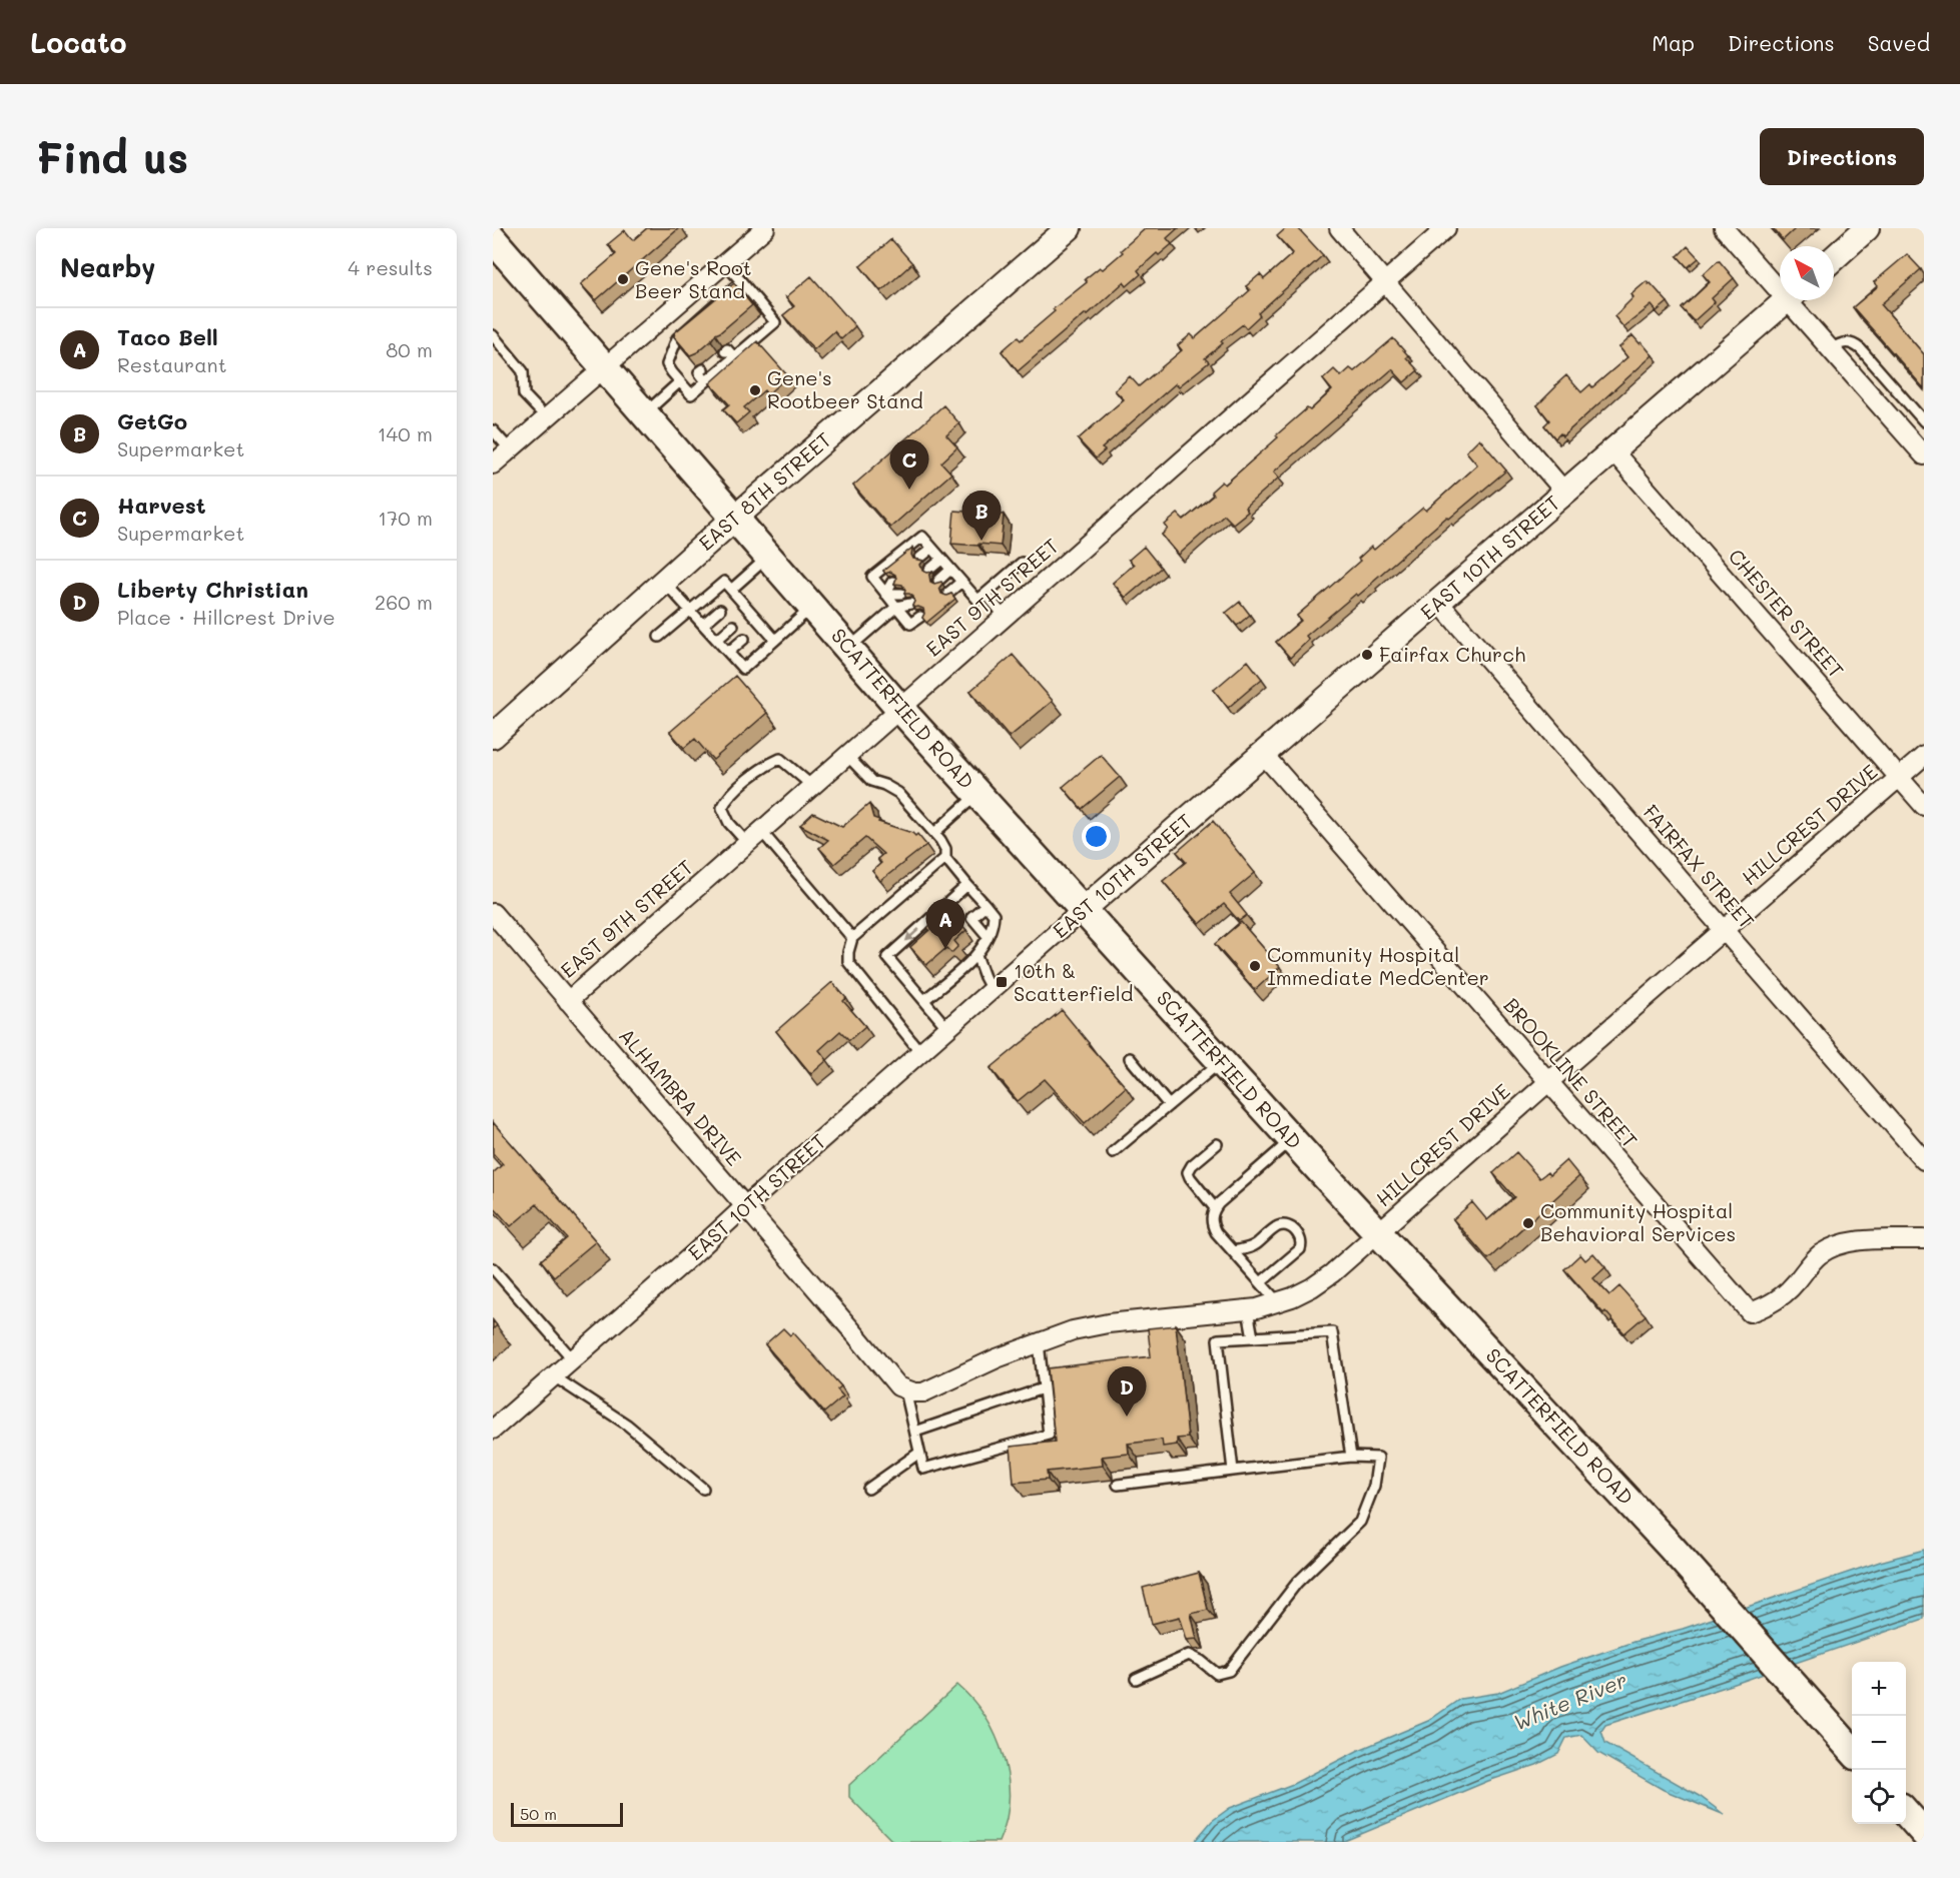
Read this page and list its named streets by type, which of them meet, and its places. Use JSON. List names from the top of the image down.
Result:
{
  "streets": {
    "main road": ["SCATTERFIELD ROAD"],
    "street": [
      "EAST 8TH STREET",
      "EAST 10TH STREET",
      "EAST 9TH STREET",
      "CHESTER STREET",
      "HILLCREST DRIVE",
      "FAIRFAX STREET",
      "BROOKLINE STREET",
      "ALHAMBRA DRIVE"
    ]
  },
  "crossings": [
    ["EAST 8TH STREET", "SCATTERFIELD ROAD"],
    ["EAST 10TH STREET", "CHESTER STREET"],
    ["EAST 10TH STREET", "SCATTERFIELD ROAD"],
    ["EAST 10TH STREET", "FAIRFAX STREET"],
    ["EAST 10TH STREET", "BROOKLINE STREET"],
    ["EAST 10TH STREET", "ALHAMBRA DRIVE"],
    ["EAST 9TH STREET", "SCATTERFIELD ROAD"],
    ["EAST 9TH STREET", "ALHAMBRA DRIVE"],
    ["CHESTER STREET", "HILLCREST DRIVE"],
    ["SCATTERFIELD ROAD", "HILLCREST DRIVE"],
    ["HILLCREST DRIVE", "FAIRFAX STREET"],
    ["HILLCREST DRIVE", "BROOKLINE STREET"],
    ["HILLCREST DRIVE", "ALHAMBRA DRIVE"]
  ],
  "water": ["White River"],
  "places": {
    "other": [
      "Gene's Root Beer Stand",
      "Gene's Rootbeer Stand",
      "Fairfax Church",
      "Community Hospital Immediate MedCenter",
      "Community Hospital Behavioral Services"
    ],
    "transit": ["10th & Scatterfield"]
  },
  "scale_bar": "50 m",
  "north": "top left",
  "page": {
    "header": "Locato",
    "nav": ["Map", "Directions", "Saved"],
    "buttons": "Directions",
    "title": "Find us",
    "heading": ["Nearby", "4 results"],
    "list": [
      {
        "mark": "A",
        "name": "Taco Bell",
        "note": "Restaurant",
        "value": "80 m"
      },
      {
        "mark": "B",
        "name": "GetGo",
        "note": "Supermarket",
        "value": "140 m"
      },
      {
        "mark": "C",
        "name": "Harvest",
        "note": "Supermarket",
        "value": "170 m"
      },
      {
        "mark": "D",
        "name": "Liberty Christian",
        "note": "Place · Hillcrest Drive",
        "value": "260 m"
      }
    ],
    "pins": [
      "C",
      "B",
      "A",
      "D"
    ],
    "map_buttons": ["+", "−"],
    "scale": "50 m"
  }
}
